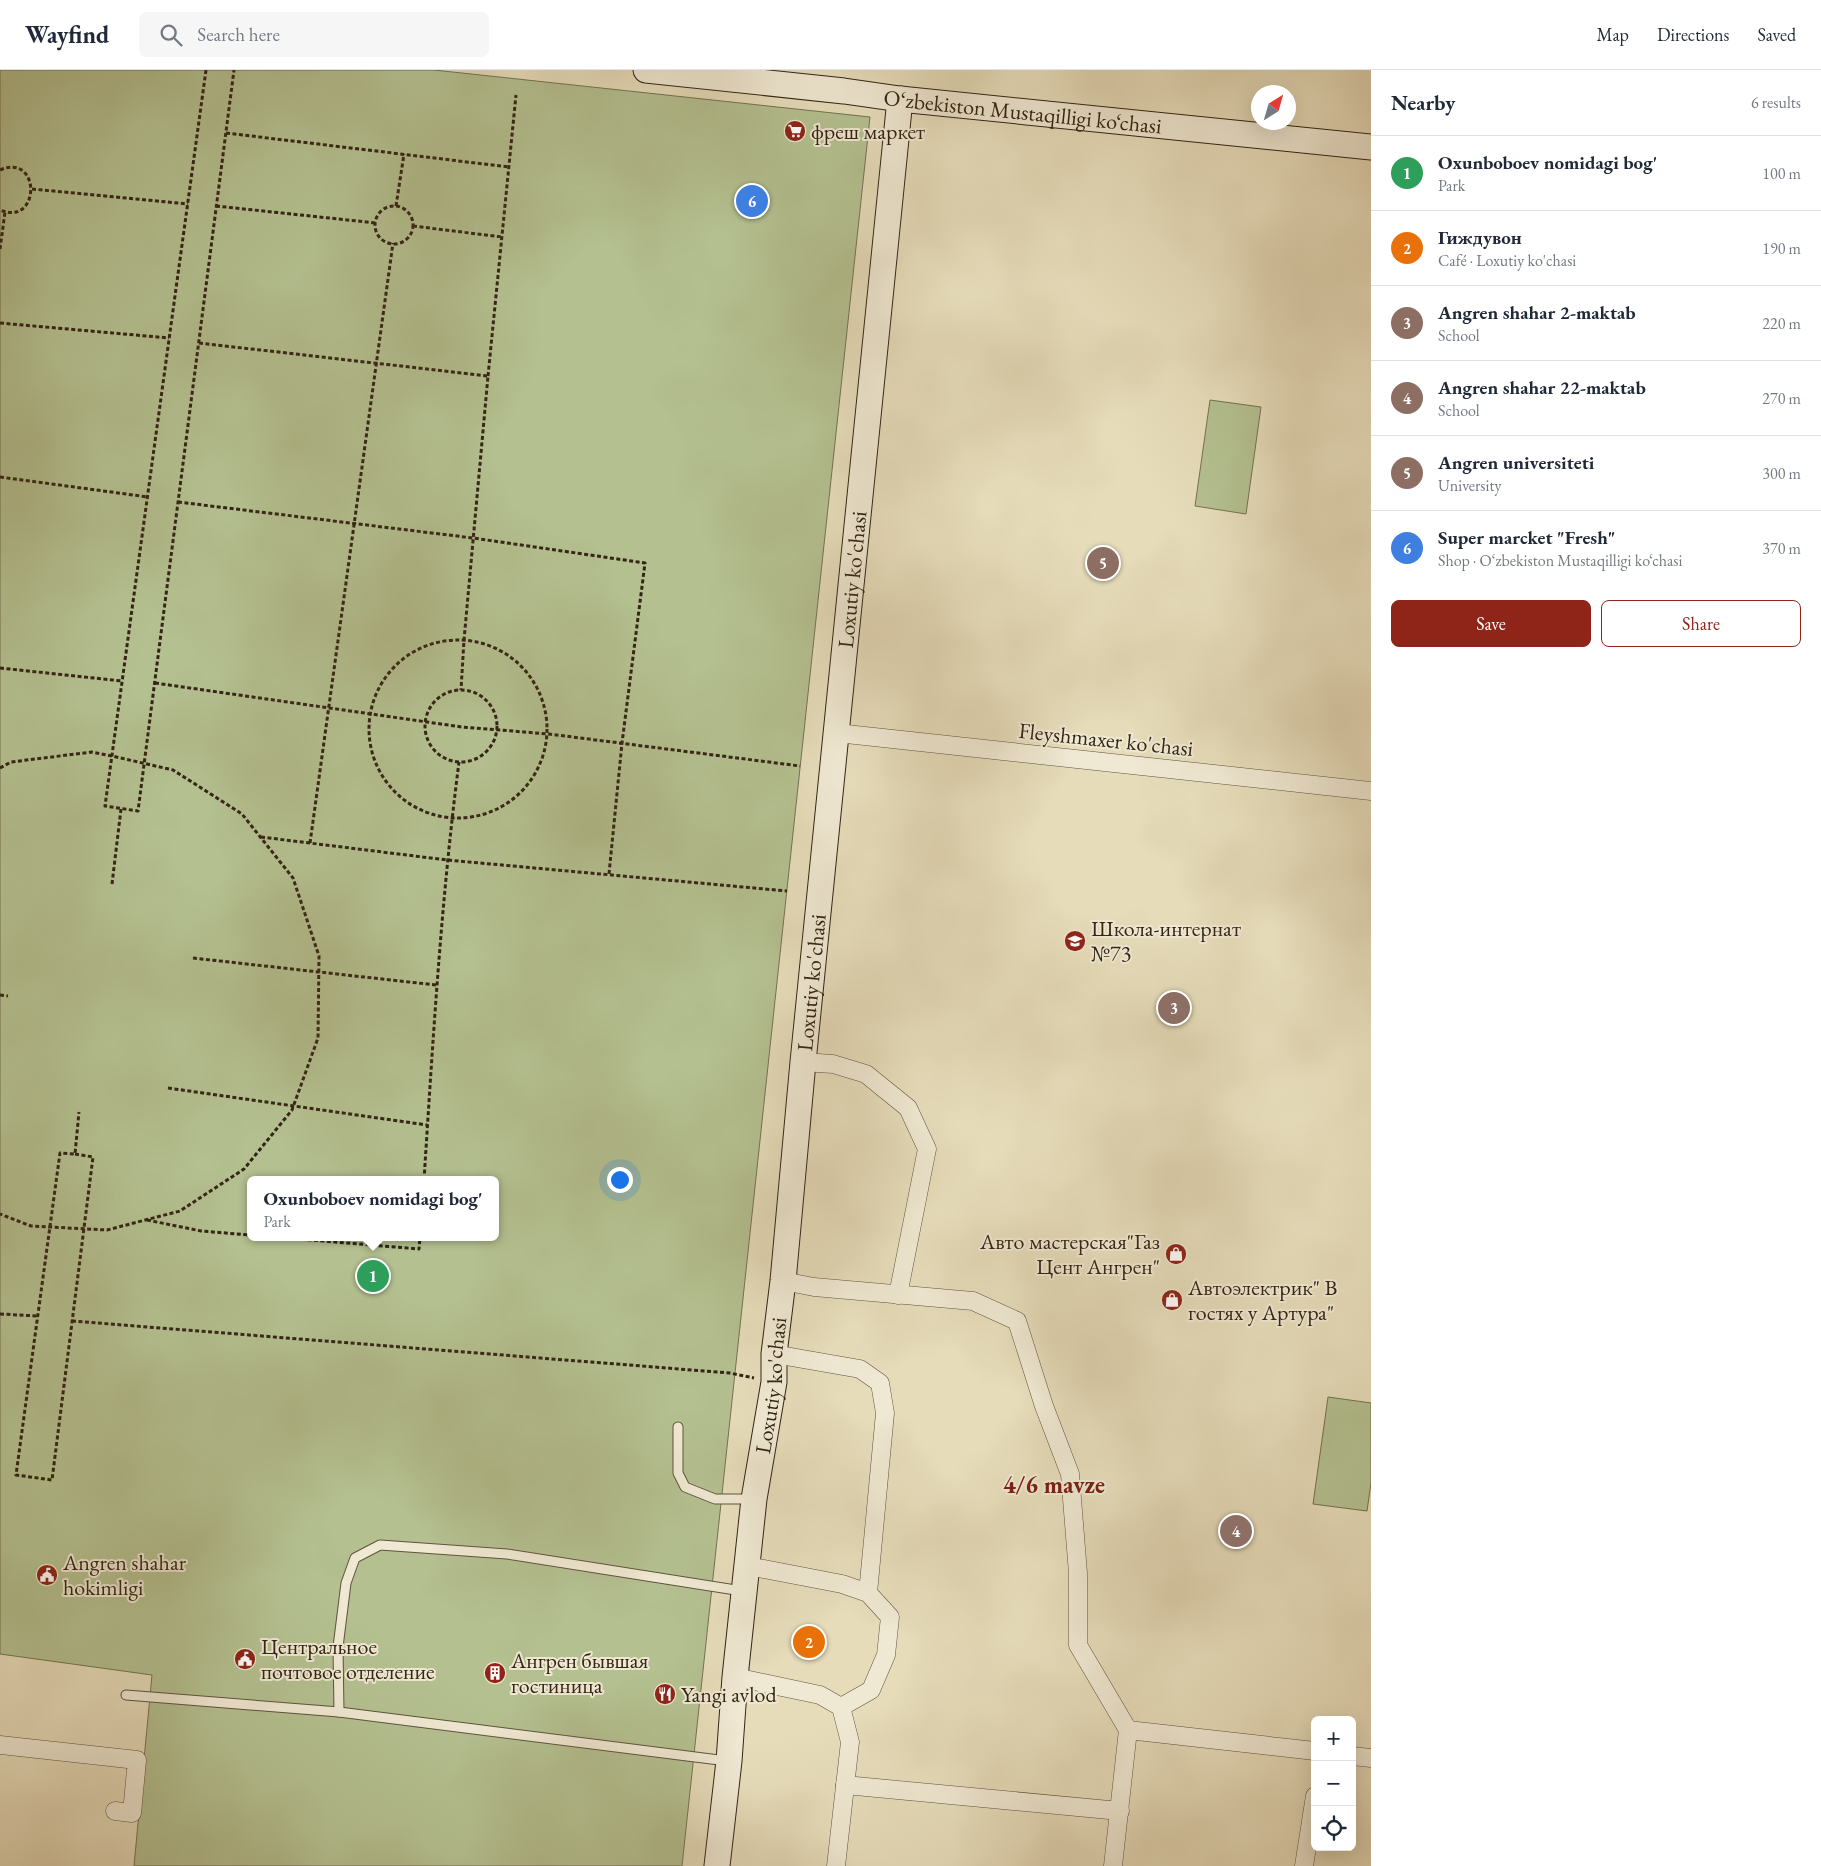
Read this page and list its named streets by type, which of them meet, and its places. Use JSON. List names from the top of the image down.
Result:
{
  "streets": {
    "street": ["O‘zbekiston Mustaqilligi ko‘chasi", "Loxutiy ko'chasi", "Fleyshmaxer ko'chasi"]
  },
  "crossings": [
    ["O‘zbekiston Mustaqilligi ko‘chasi", "Loxutiy ko'chasi"],
    ["Loxutiy ko'chasi", "Fleyshmaxer ko'chasi"]
  ],
  "districts": ["4/6 mavze"],
  "places": {
    "supermarket": ["фреш маркет"],
    "school or university": ["Школа-интернат №73"],
    "shop": ["Авто мастерская\"Газ Цент Ангрен\"", "Автоэлектрик\" В гостях у Артура\""],
    "public building": ["Angren shahar hokimligi", "Центральное почтовое отделение"],
    "building": ["Ангрен бывшая гостиница"],
    "restaurant": ["Yangi avlod"]
  },
  "north": "top right",
  "page": {
    "header": "Wayfind",
    "search": "Search here",
    "nav": ["Map", "Directions", "Saved"],
    "heading": ["Nearby", "6 results"],
    "list": [
      {
        "mark": "1",
        "name": "Oxunboboev nomidagi bog'",
        "note": "Park",
        "value": "100 m"
      },
      {
        "mark": "2",
        "name": "Гиждувон",
        "note": "Café · Loxutiy ko'chasi",
        "value": "190 m"
      },
      {
        "mark": "3",
        "name": "Angren shahar 2-maktab",
        "note": "School",
        "value": "220 m"
      },
      {
        "mark": "4",
        "name": "Angren shahar 22-maktab",
        "note": "School",
        "value": "270 m"
      },
      {
        "mark": "5",
        "name": "Angren universiteti",
        "note": "University",
        "value": "300 m"
      },
      {
        "mark": "6",
        "name": "Super marcket \"Fresh\"",
        "note": "Shop · O‘zbekiston Mustaqilligi ko‘chasi",
        "value": "370 m"
      }
    ],
    "pins": [
      "6",
      "5",
      "3",
      "1",
      "4",
      "2"
    ],
    "buttons": ["Save", "Share"],
    "popup": ["Oxunboboev nomidagi bog'", "Park"],
    "map_buttons": ["+", "−"]
  }
}
